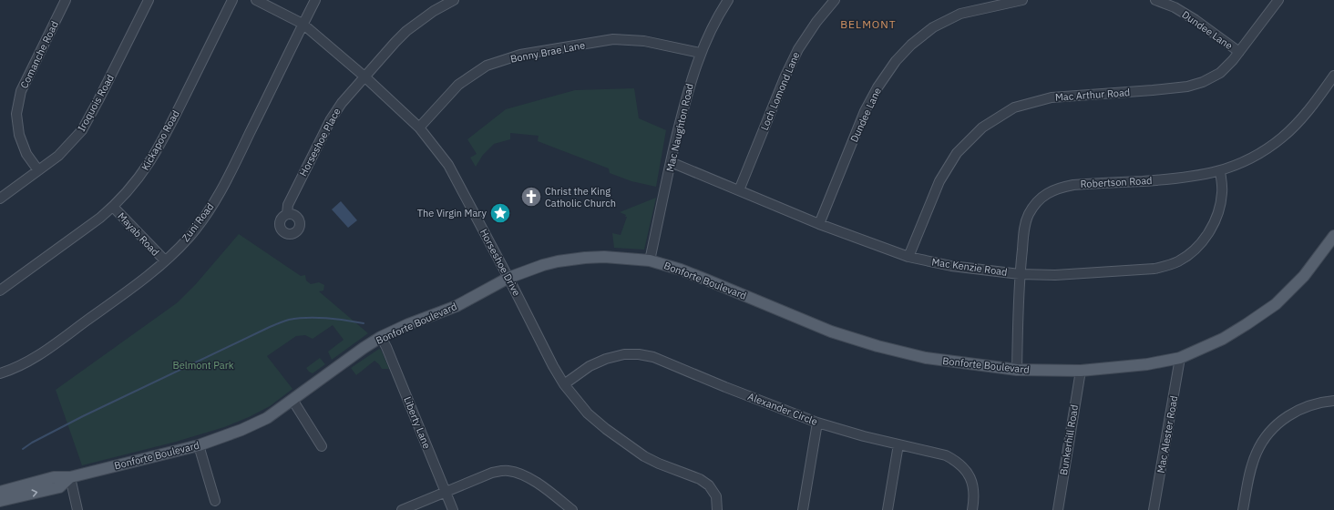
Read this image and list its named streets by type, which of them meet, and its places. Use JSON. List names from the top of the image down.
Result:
{
  "streets": {
    "main road": ["Bonforte Boulevard"],
    "street": [
      "Dundee Lane",
      "Bonny Brae Lane",
      "Comanche Road",
      "Loch Lomond Lane",
      "Mac Arthur Road",
      "Iroquois Road",
      "Mac Naughton Road",
      "Kickapoo Road",
      "Horseshoe Place",
      "Robertson Road",
      "Zuni Road",
      "Mayab Road",
      "Horseshoe Drive",
      "Mac Kenzie Road",
      "Alexander Circle",
      "Liberty Lane",
      "Mac Alester Road",
      "Bunkerhill Road"
    ]
  },
  "crossings": [
    ["Dundee Lane", "Mac Arthur Road"],
    ["Dundee Lane", "Mac Kenzie Road"],
    ["Bonny Brae Lane", "Mac Naughton Road"],
    ["Bonny Brae Lane", "Horseshoe Drive"],
    ["Comanche Road", "Iroquois Road"],
    ["Loch Lomond Lane", "Mac Kenzie Road"],
    ["Mac Arthur Road", "Mac Kenzie Road"],
    ["Mac Naughton Road", "Mac Kenzie Road"],
    ["Mac Naughton Road", "Bonforte Boulevard"],
    ["Kickapoo Road", "Mayab Road"],
    ["Horseshoe Place", "Horseshoe Drive"],
    ["Robertson Road", "Mac Kenzie Road"],
    ["Robertson Road", "Bonforte Boulevard"],
    ["Zuni Road", "Mayab Road"],
    ["Zuni Road", "Horseshoe Drive"],
    ["Horseshoe Drive", "Bonforte Boulevard"],
    ["Horseshoe Drive", "Alexander Circle"],
    ["Bonforte Boulevard", "Liberty Lane"],
    ["Bonforte Boulevard", "Mac Alester Road"],
    ["Bonforte Boulevard", "Bunkerhill Road"]
  ],
  "districts": ["BELMONT"],
  "parks": ["Belmont Park"],
  "places": {
    "church": ["Christ the King Catholic Church"],
    "place": ["The Virgin Mary"]
  }
}
